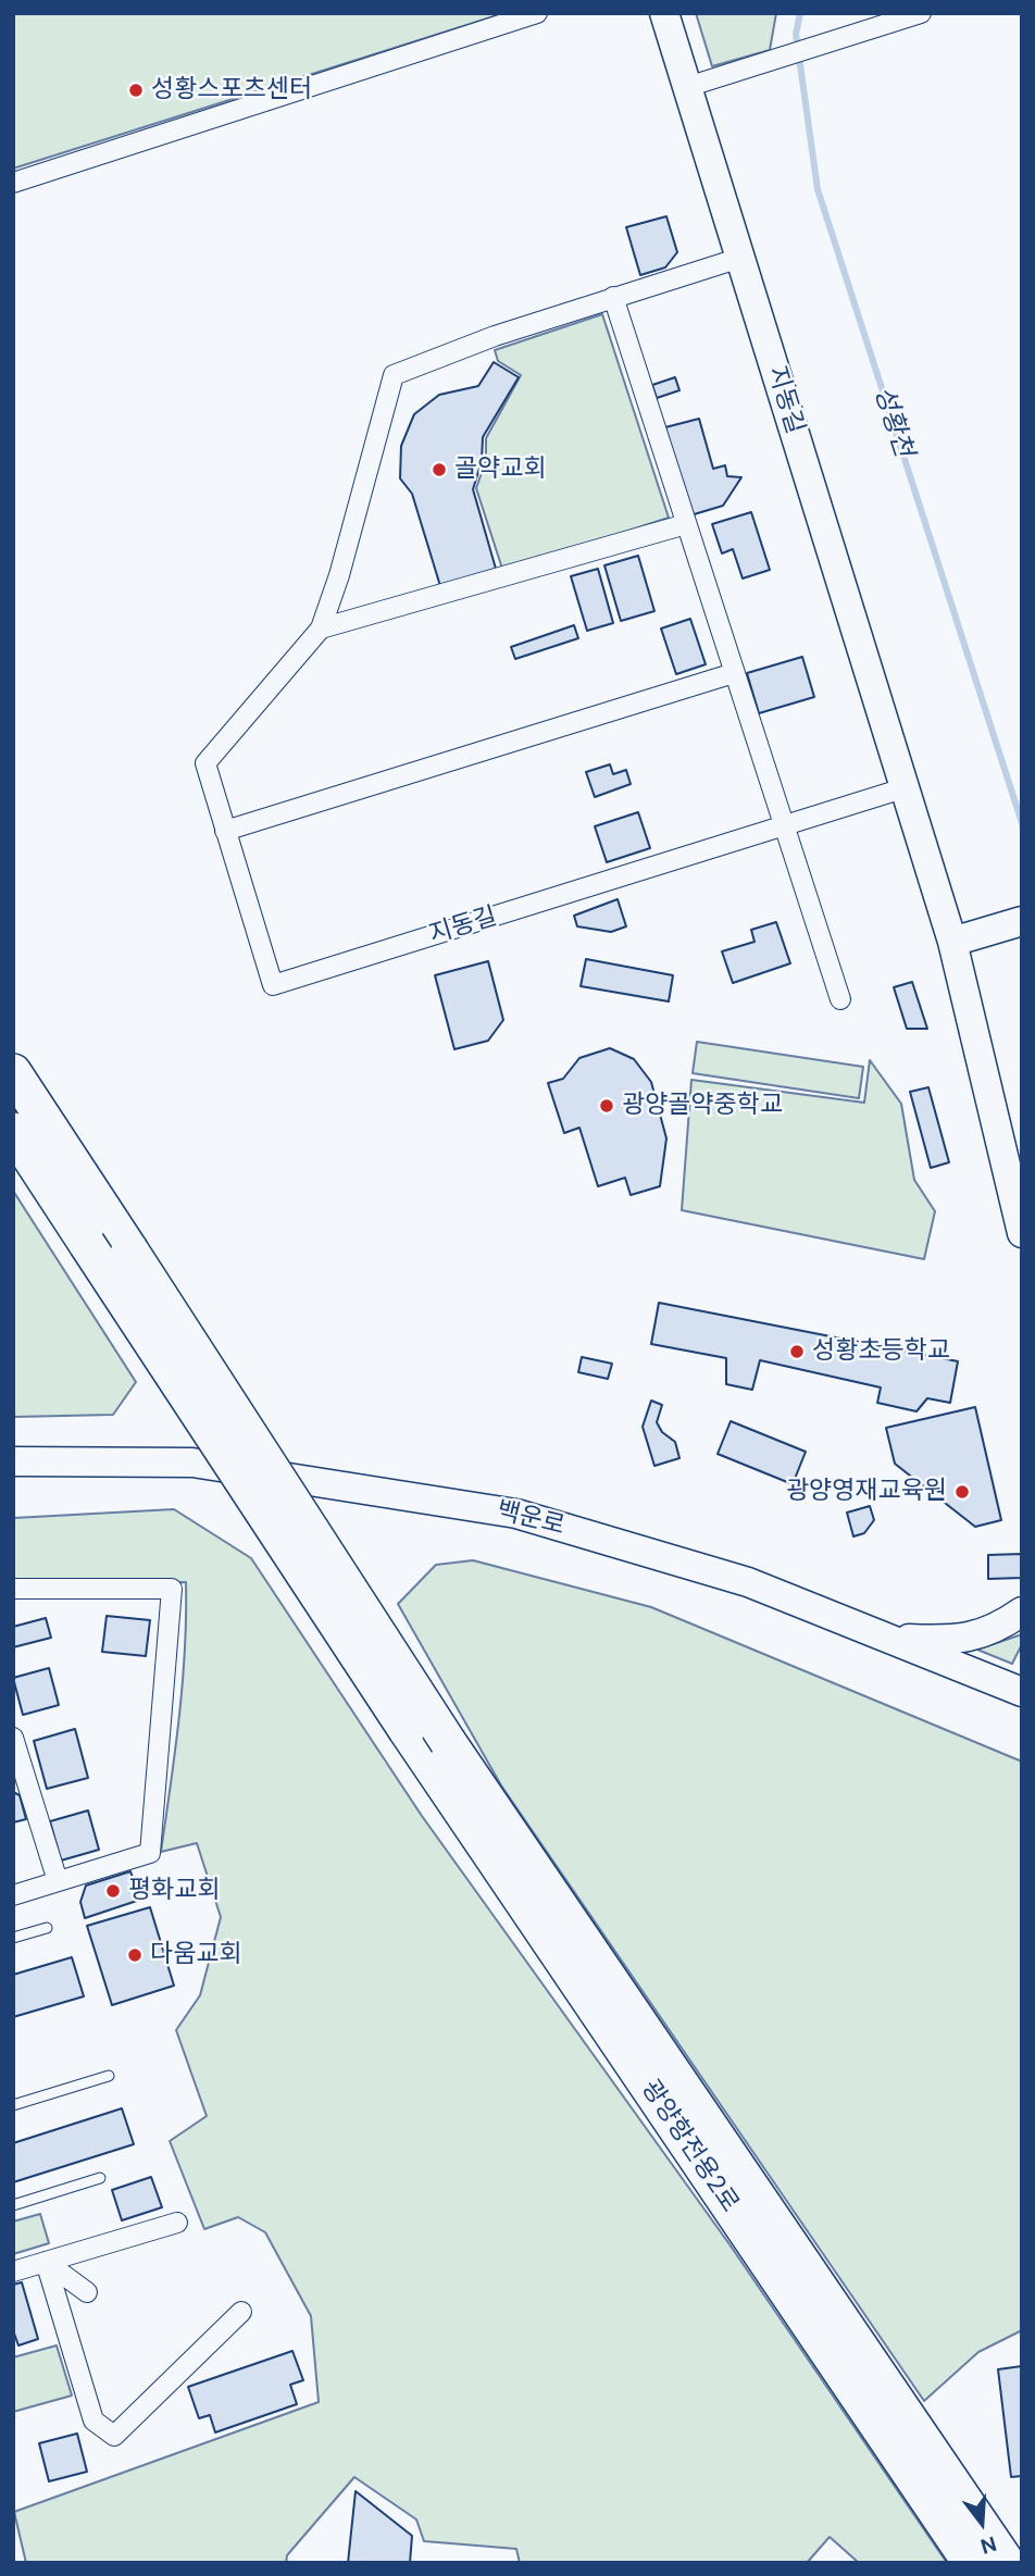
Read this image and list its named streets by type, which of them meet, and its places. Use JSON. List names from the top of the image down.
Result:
{
  "streets": {
    "highway": ["광양항전용2로"],
    "street": ["지동길", "백운로"]
  },
  "water": ["성황천"],
  "places": [
    "성황스포츠센터",
    "골약교회",
    "광양골약중학교",
    "성황초등학교",
    "광양영재교육원",
    "평화교회",
    "다움교회"
  ],
  "north": "bottom"
}
